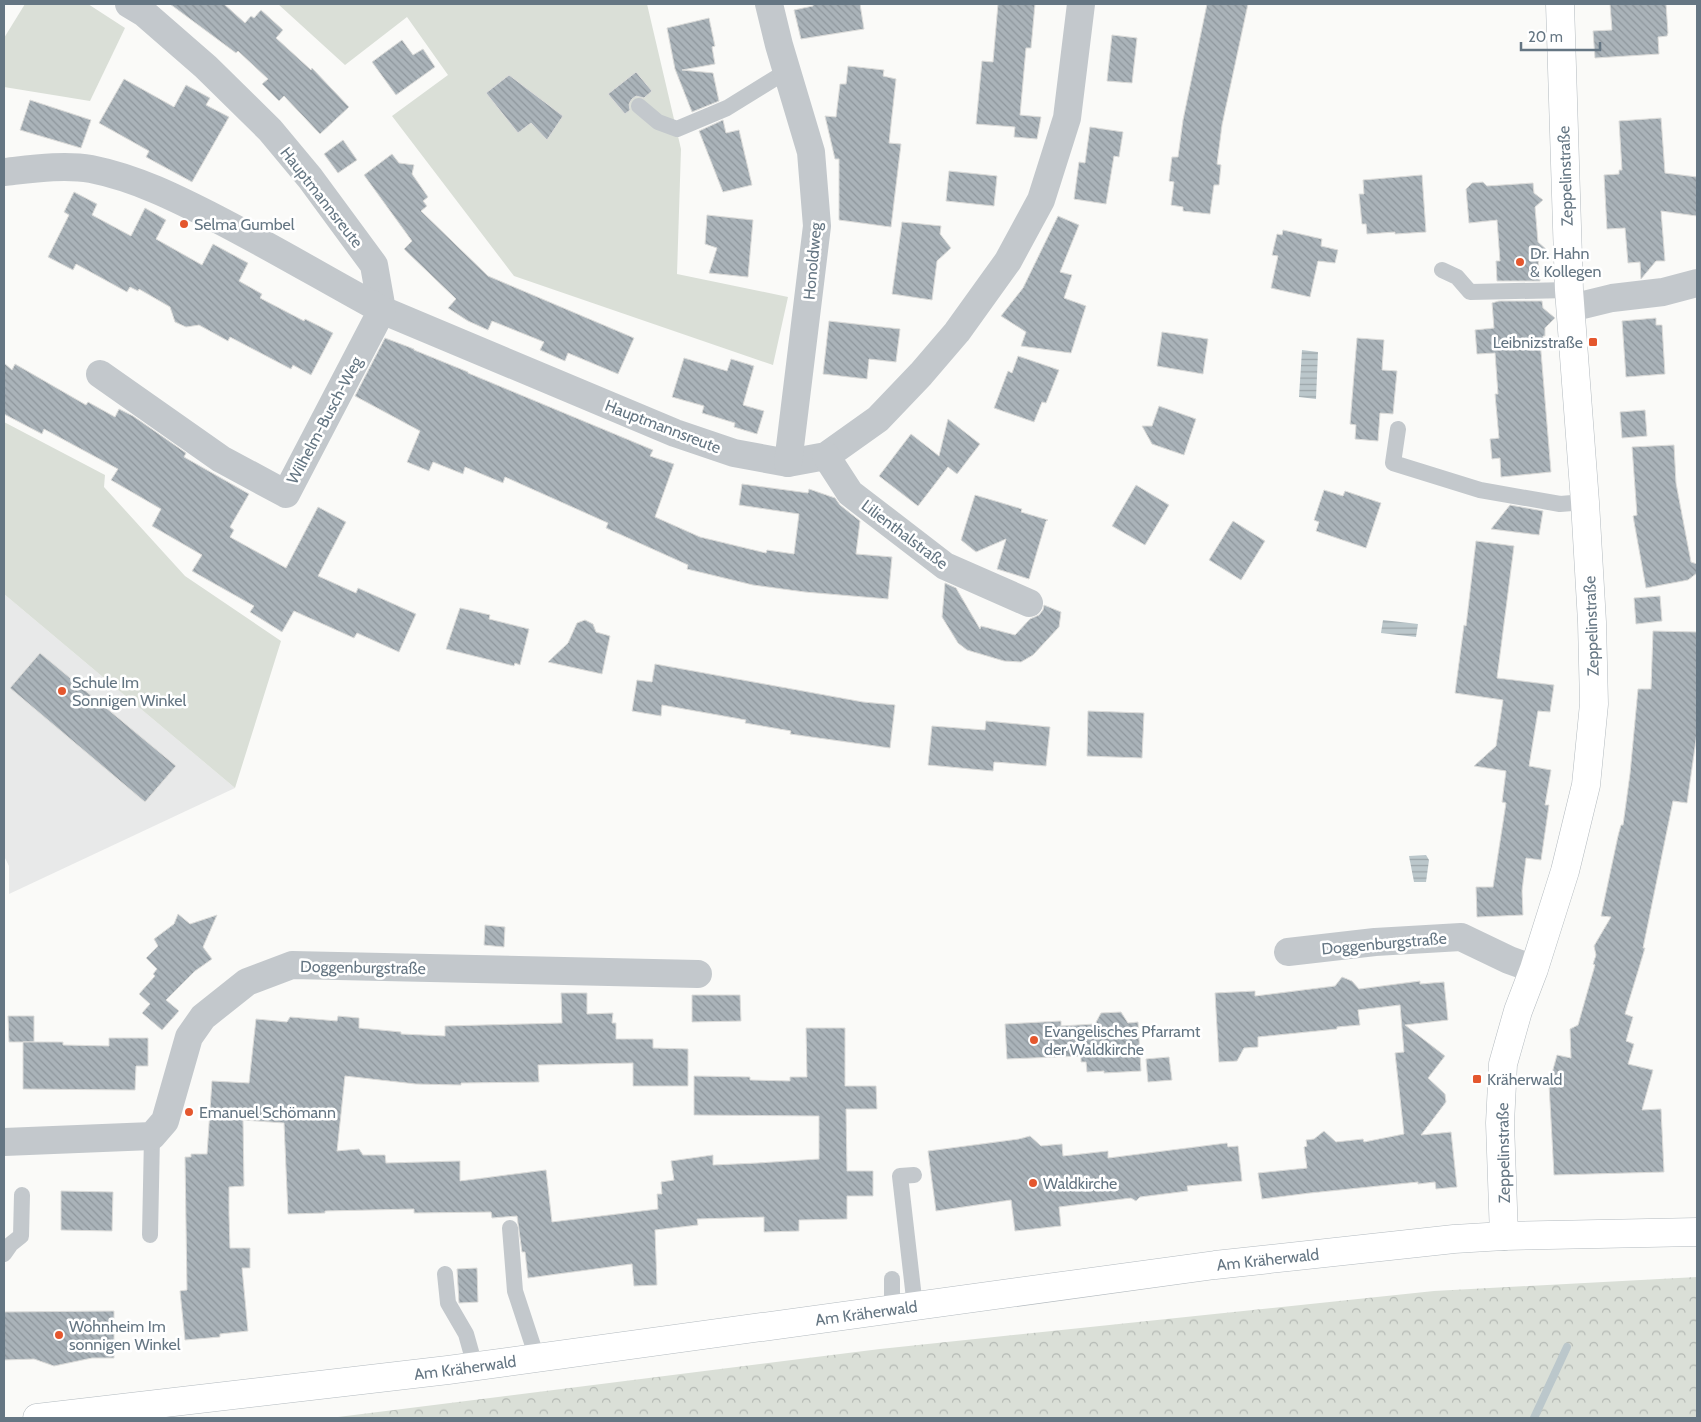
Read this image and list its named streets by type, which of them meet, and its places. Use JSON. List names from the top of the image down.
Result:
{
  "streets": {
    "main road": ["Zeppelinstraße", "Am Kräherwald"],
    "street": [
      "Hauptmannsreute",
      "Honoldweg",
      "Wilhelm-Busch-Weg",
      "Lilienthalstraße",
      "Doggenburgstraße"
    ]
  },
  "crossings": [
    ["Zeppelinstraße", "Doggenburgstraße"],
    ["Zeppelinstraße", "Am Kräherwald"],
    ["Hauptmannsreute", "Honoldweg"],
    ["Hauptmannsreute", "Wilhelm-Busch-Weg"],
    ["Hauptmannsreute", "Lilienthalstraße"]
  ],
  "places": {
    "other": [
      "Selma Gumbel",
      "Dr. Hahn & Kollegen",
      "Schule Im Sonnigen Winkel",
      "Evangelisches Pfarramt der Waldkirche",
      "Emanuel Schömann",
      "Waldkirche",
      "Wohnheim Im sonnigen Winkel"
    ],
    "transit": ["Leibnizstraße", "Kräherwald"]
  },
  "scale_bar": "20 m"
}
